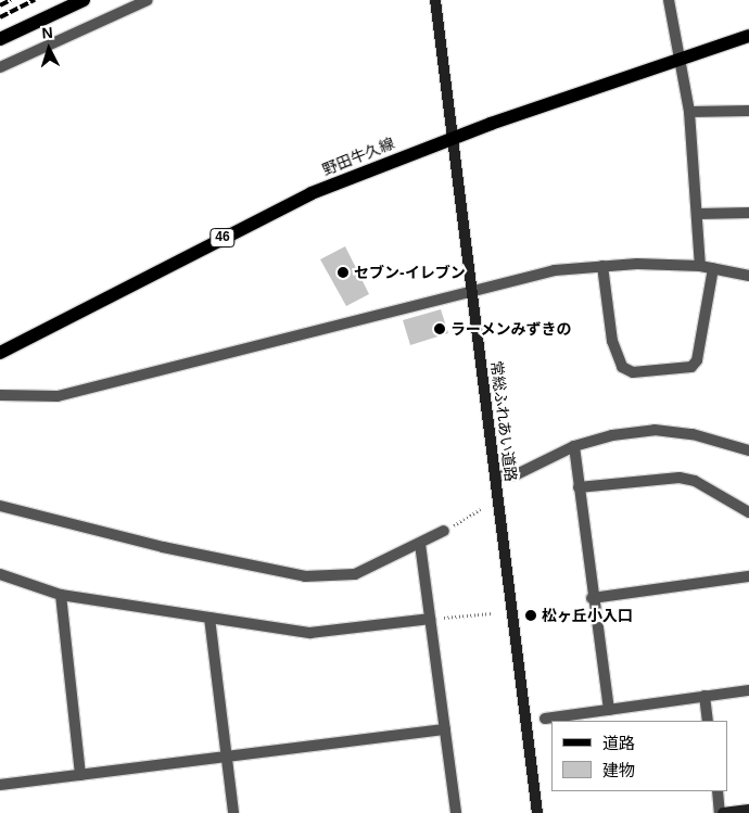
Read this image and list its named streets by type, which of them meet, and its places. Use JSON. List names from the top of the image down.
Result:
{
  "streets": {
    "main road": ["野田牛久線", "46"],
    "street": ["常総ふれあい道路"]
  },
  "crossings": [
    ["野田牛久線", "常総ふれあい道路"]
  ],
  "places": ["セブン-イレブン", "ラーメンみずきの", "松ヶ丘小入口"],
  "legend": ["道路", "建物"],
  "north": "top"
}
